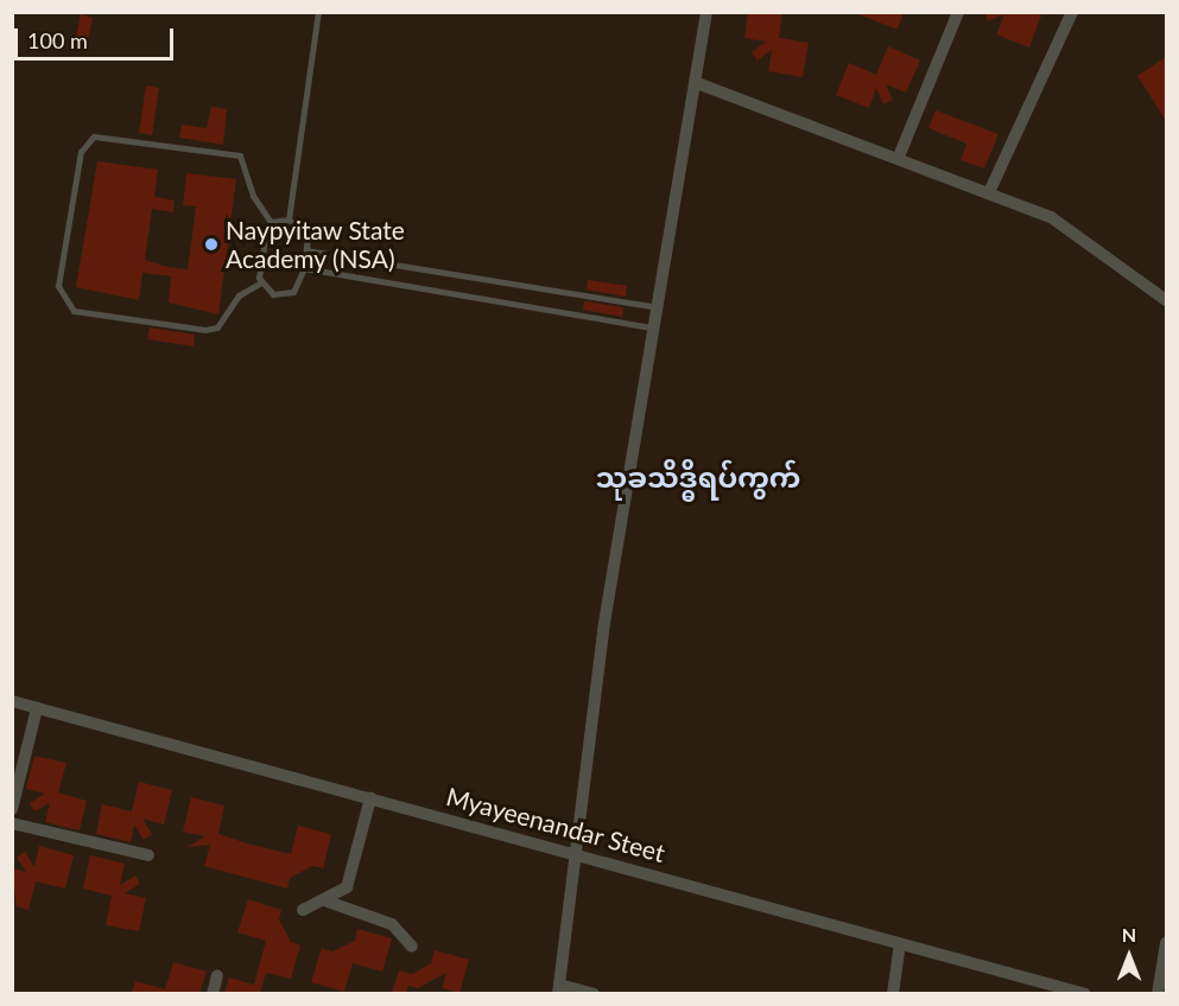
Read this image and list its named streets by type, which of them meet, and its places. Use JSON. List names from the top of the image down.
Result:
{
  "streets": {
    "street": ["Myayeenandar Steet"]
  },
  "districts": ["သုခသိဒ္ဓိရပ်ကွက်"],
  "places": ["Naypyitaw State Academy (NSA)"],
  "scale_bar": "100 m",
  "north": "top"
}
